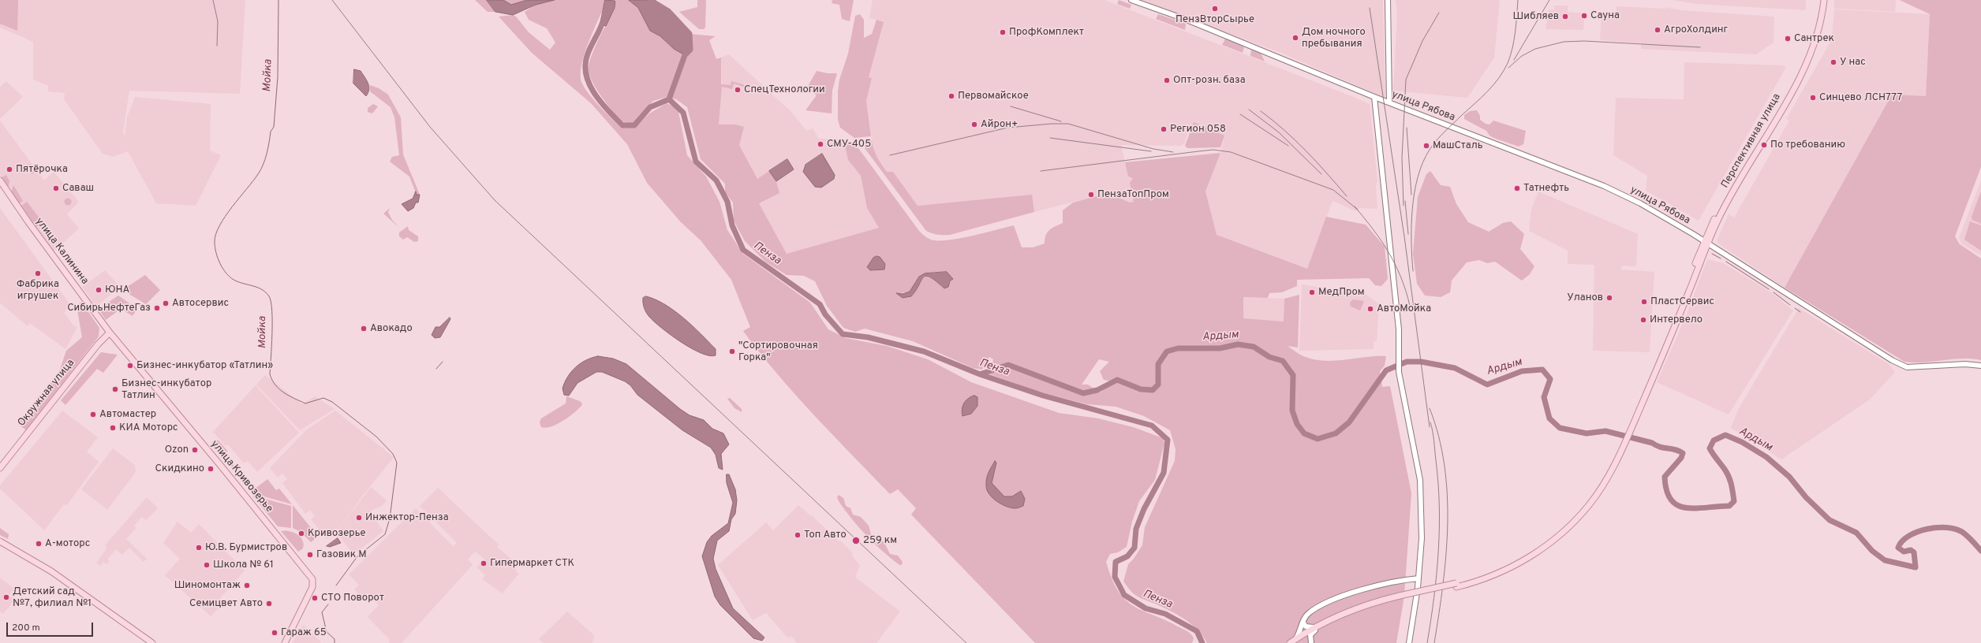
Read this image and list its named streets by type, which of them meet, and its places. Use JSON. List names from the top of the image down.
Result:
{
  "streets": {
    "main road": [
      "Перспективная улица",
      "улица Калинина",
      "Окружная улица",
      "улица Кривозерье"
    ],
    "street": ["улица Рябова"]
  },
  "crossings": [
    ["улица Рябова", "Перспективная улица"],
    ["улица Калинина", "Окружная улица"],
    ["улица Калинина", "улица Кривозерье"],
    ["Окружная улица", "улица Кривозерье"]
  ],
  "water": ["Мойка", "Пенза", "Ардым"],
  "places": [
    "ПензВторСырье",
    "Сауна",
    "Шибляев",
    "АгроХолдинг",
    "ПрофКомплект",
    "Дом ночного пребывания",
    "Сантрек",
    "У нас",
    "Опт-розн. база",
    "СпецТехнологии",
    "Первомайское",
    "Синцево ЛСН777",
    "Айрон+",
    "Регион 058",
    "СМУ-405",
    "По требованию",
    "МашСталь",
    "Пятёрочка",
    "Саваш",
    "Татнефть",
    "ПензаТопПром",
    "Фабрика игрушек",
    "ЮНА",
    "МедПром",
    "Уланов",
    "ПластСервис",
    "Автосервис",
    "СибирьНефтеГаз",
    "АвтоМойка",
    "Интервело",
    "Авокадо",
    "\"Сортировочная Горка\"",
    "Бизнес-инкубатор «Татлин»",
    "Бизнес-инкубатор Татлин",
    "Автомастер",
    "КИА Моторс",
    "Ozon",
    "Скидкино",
    "Инжектор-Пенза",
    "Кривозерье",
    "Топ Авто",
    "259 км",
    "А-моторс",
    "Ю.В. Бурмистров",
    "Газовик М",
    "Гипермаркет СТК",
    "Школа № 61",
    "Шиномонтаж",
    "Детский сад №7, филиал №1",
    "СТО Поворот",
    "Семицвет Авто",
    "Гараж 65"
  ],
  "scale_bar": "200 m"
}
